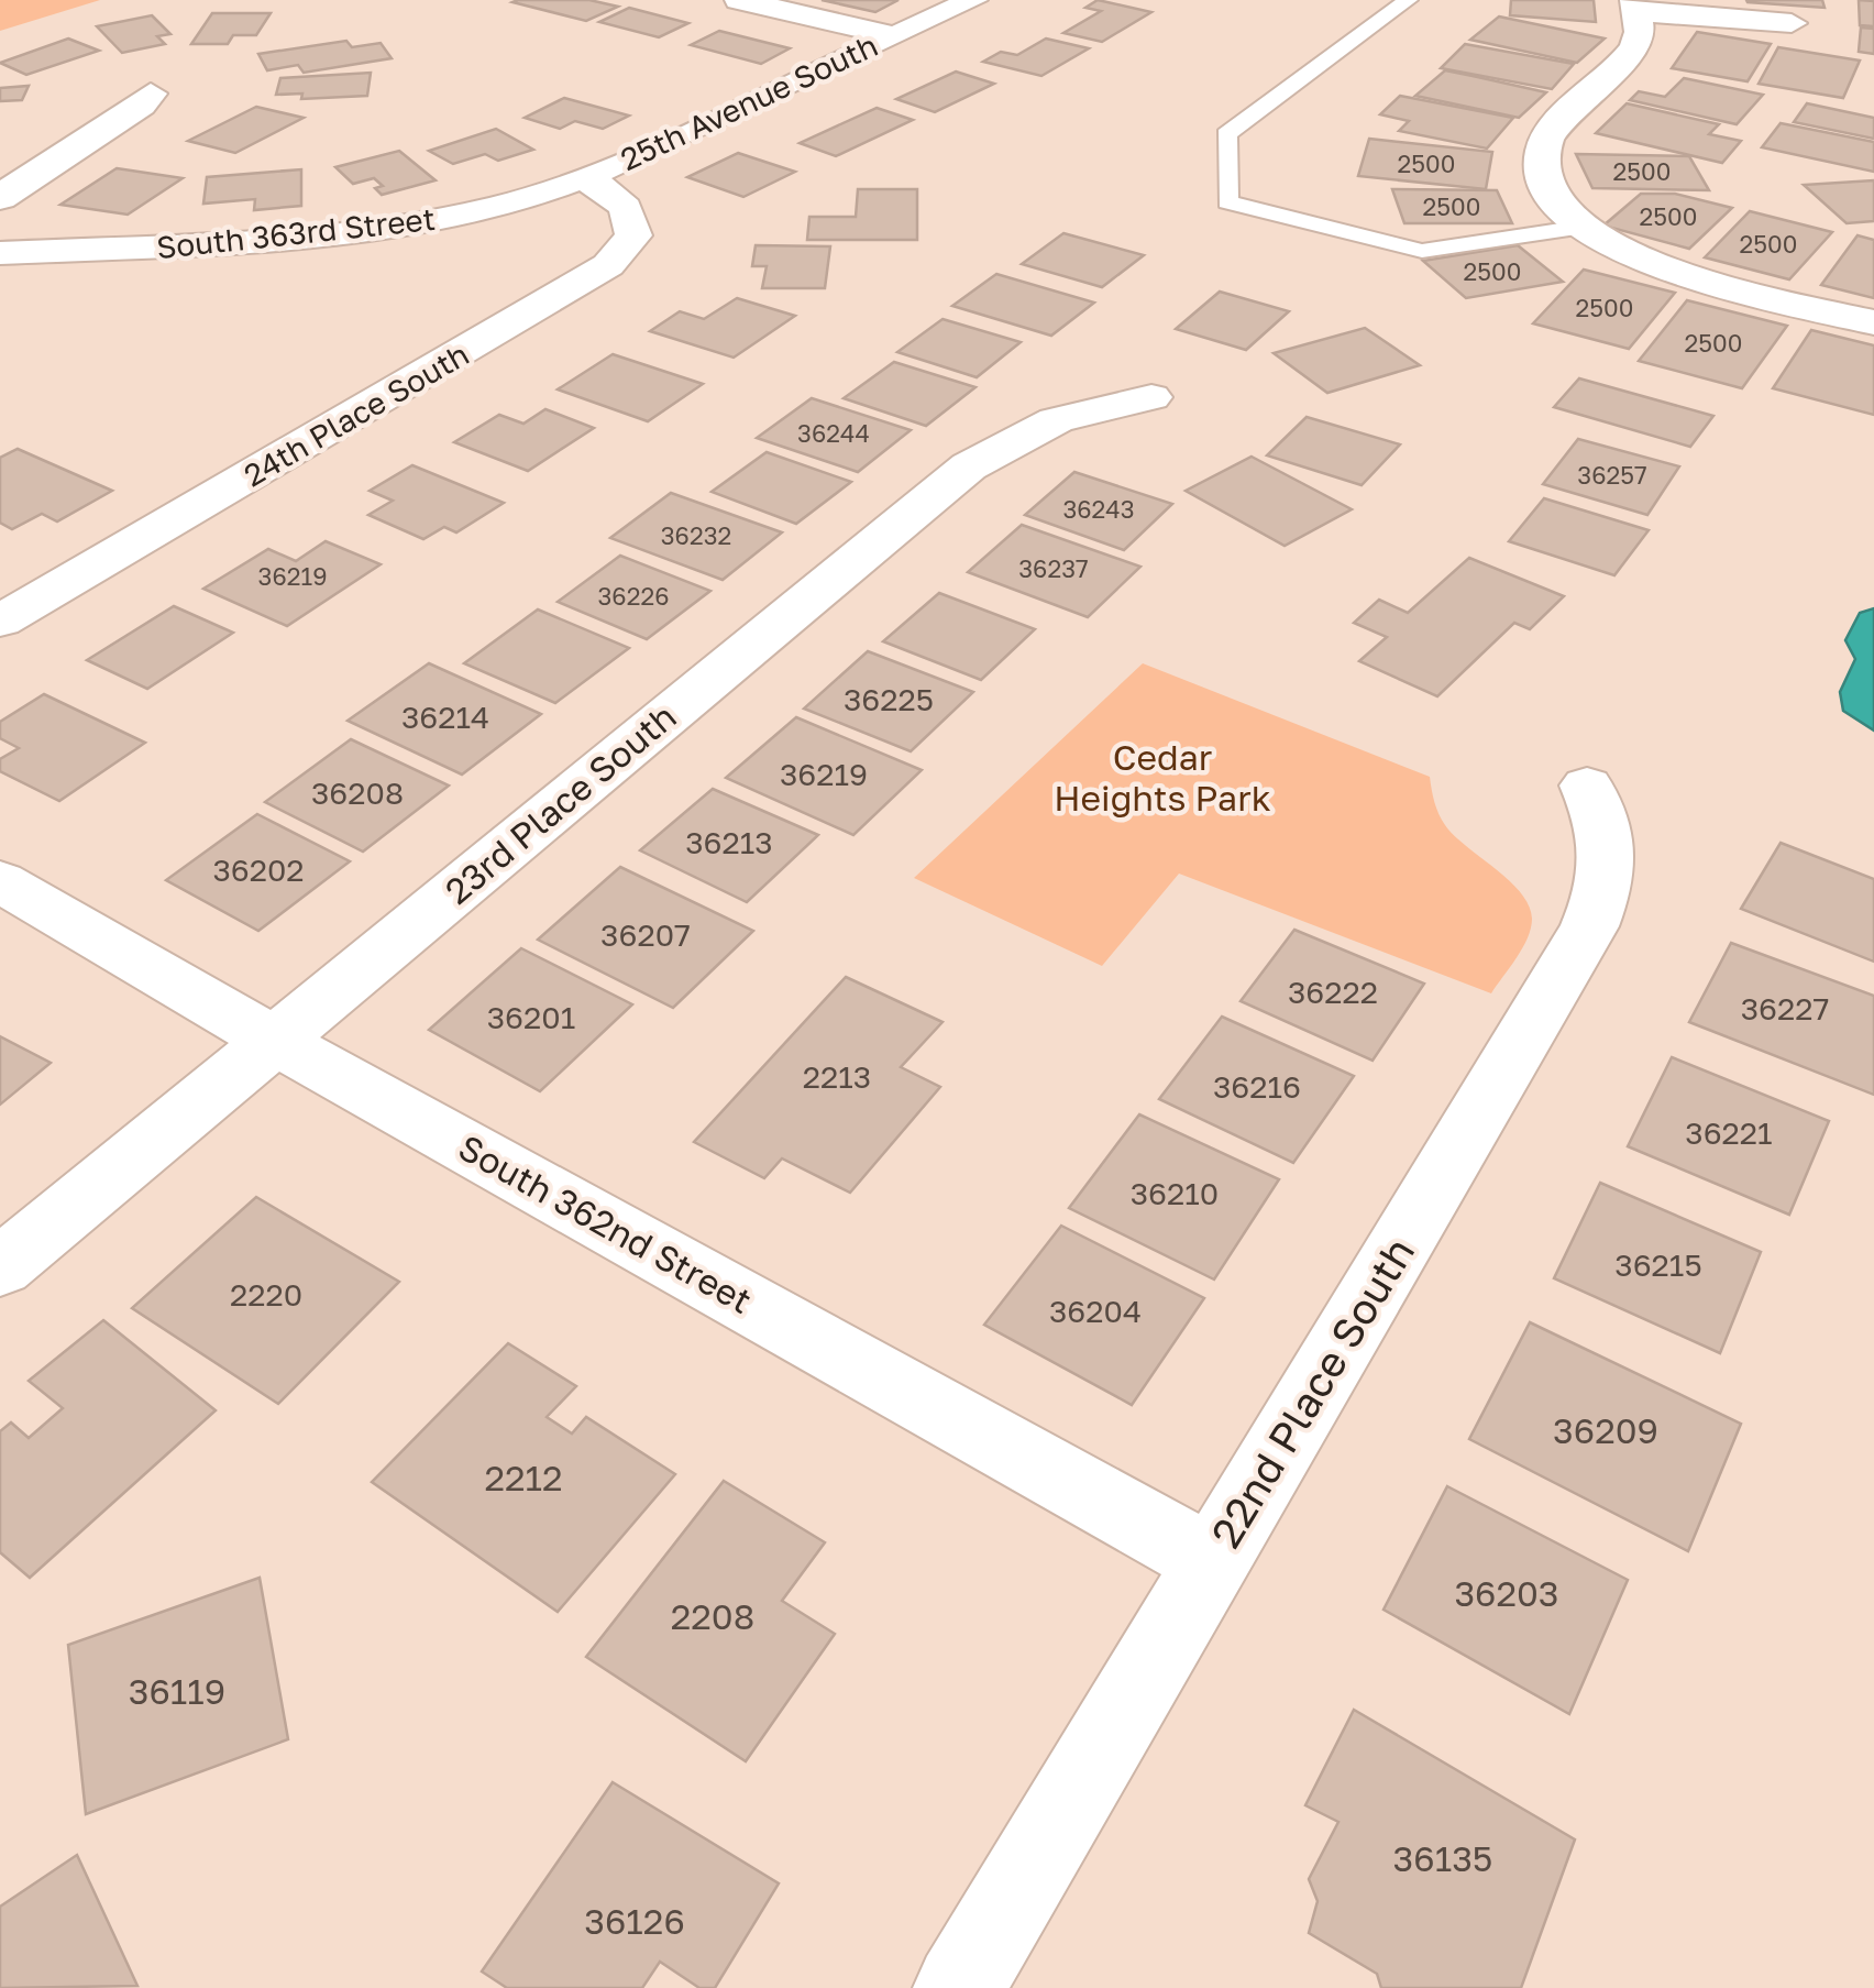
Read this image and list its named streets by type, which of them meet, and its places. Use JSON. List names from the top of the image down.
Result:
{
  "streets": {
    "street": [
      "25th Avenue South",
      "South 363rd Street",
      "24th Place South",
      "23rd Place South",
      "South 362nd Street",
      "22nd Place South"
    ]
  },
  "crossings": [
    ["25th Avenue South", "South 363rd Street"],
    ["25th Avenue South", "24th Place South"],
    ["South 363rd Street", "24th Place South"],
    ["23rd Place South", "South 362nd Street"],
    ["South 362nd Street", "22nd Place South"]
  ],
  "parks": ["Cedar Heights Park"],
  "house_numbers": [
    "2500",
    "2500",
    "2500",
    "2500",
    "2500",
    "2500",
    "2500",
    "2500",
    "36244",
    "36257",
    "36243",
    "36232",
    "36237",
    "36219",
    "36226",
    "36225",
    "36214",
    "36219",
    "36208",
    "36213",
    "36202",
    "36207",
    "36222",
    "36227",
    "36201",
    "2213",
    "36216",
    "36221",
    "36210",
    "36215",
    "2220",
    "36204",
    "36209",
    "2212",
    "36203",
    "2208",
    "36119",
    "36135",
    "36126"
  ]
}
